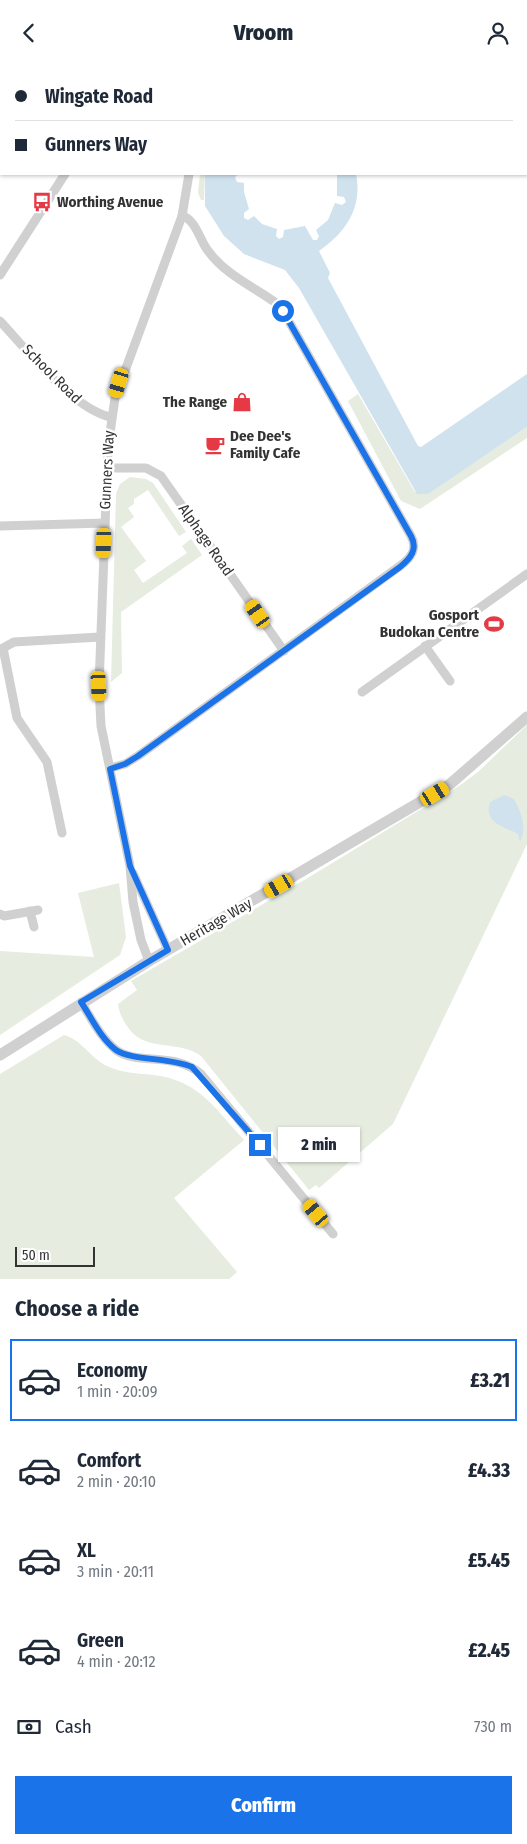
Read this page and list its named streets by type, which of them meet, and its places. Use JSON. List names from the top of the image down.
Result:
{
  "streets": {
    "street": [
      "School Road",
      "Gunners Way",
      "Alphage Road",
      "Heritage Way"
    ]
  },
  "crossings": [
    ["School Road", "Gunners Way"],
    ["Gunners Way", "Alphage Road"],
    ["Gunners Way", "Heritage Way"]
  ],
  "places": {
    "bus stop": ["Worthing Avenue"],
    "shop": ["The Range"],
    "cafe": ["Dee Dee's Family Cafe"],
    "sports": ["Gosport Budokan Centre"]
  },
  "scale_bar": "50 m",
  "page": {
    "header": "Vroom",
    "banner": ["Wingate Road", "Gunners Way"],
    "bubble": "2 min",
    "scale": "50 m",
    "heading": "Choose a ride",
    "list": [
      {
        "name": "Economy",
        "note": "1 min · 20:09",
        "value": "£3.21"
      },
      {
        "name": "Comfort",
        "note": "2 min · 20:10",
        "value": "£4.33"
      },
      {
        "name": "XL",
        "note": "3 min · 20:11",
        "value": "£5.45"
      },
      {
        "name": "Green",
        "note": "4 min · 20:12",
        "value": "£2.45"
      }
    ],
    "pay": ["Cash", "730 m"],
    "buttons": "Confirm"
  }
}
